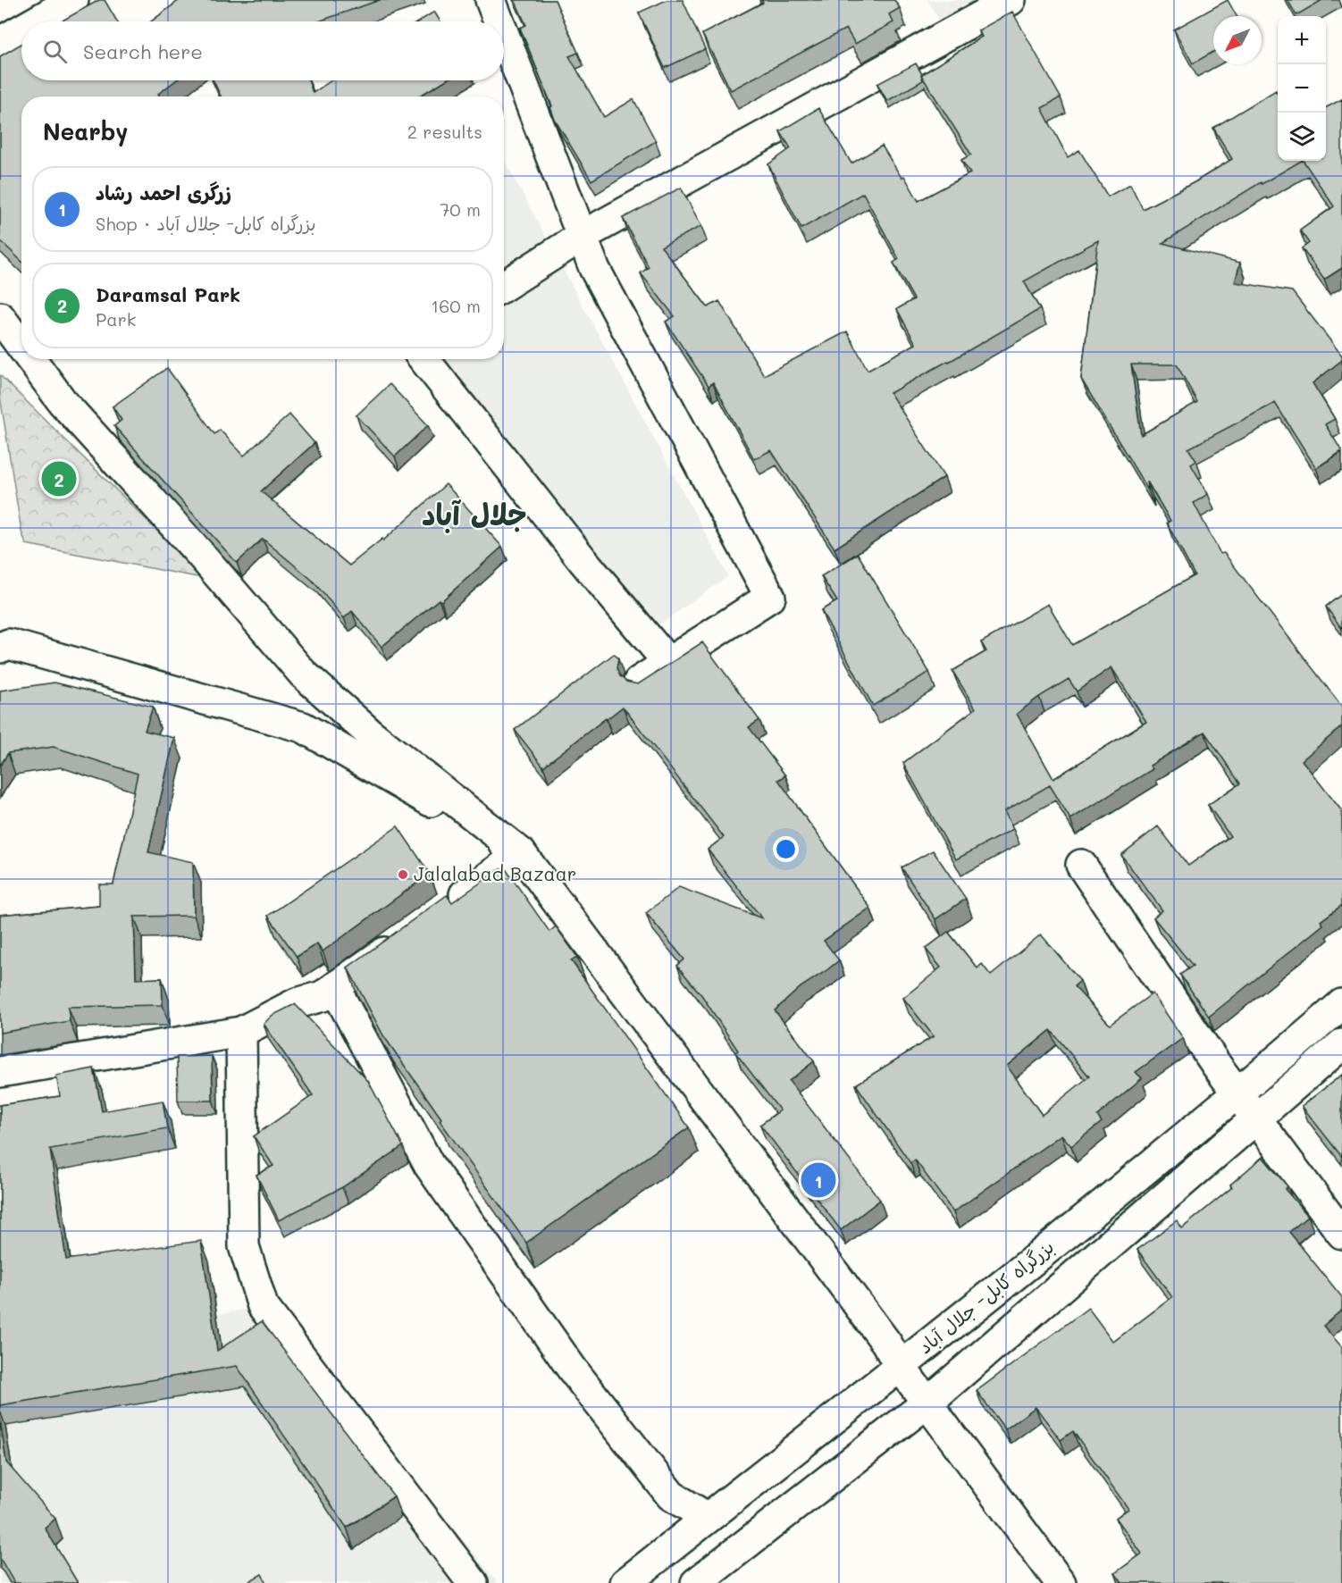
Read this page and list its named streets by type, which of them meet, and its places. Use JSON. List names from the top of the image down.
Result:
{
  "streets": {
    "main road": ["بزرگراه کابل- جلال آباد"]
  },
  "districts": ["جلال آباد"],
  "places": ["Jalalabad Bazaar"],
  "north": "bottom left",
  "page": {
    "map_buttons": ["+", "−"],
    "search": "Search here",
    "heading": ["Nearby", "2 results"],
    "list": [
      {
        "mark": "1",
        "name": "زرگری احمد رشاد",
        "note": "Shop · بزرگراه کابل- جلال آباد",
        "value": "70 m"
      },
      {
        "mark": "2",
        "name": "Daramsal Park",
        "note": "Park",
        "value": "160 m"
      }
    ],
    "pins": ["2", "1"]
  }
}
